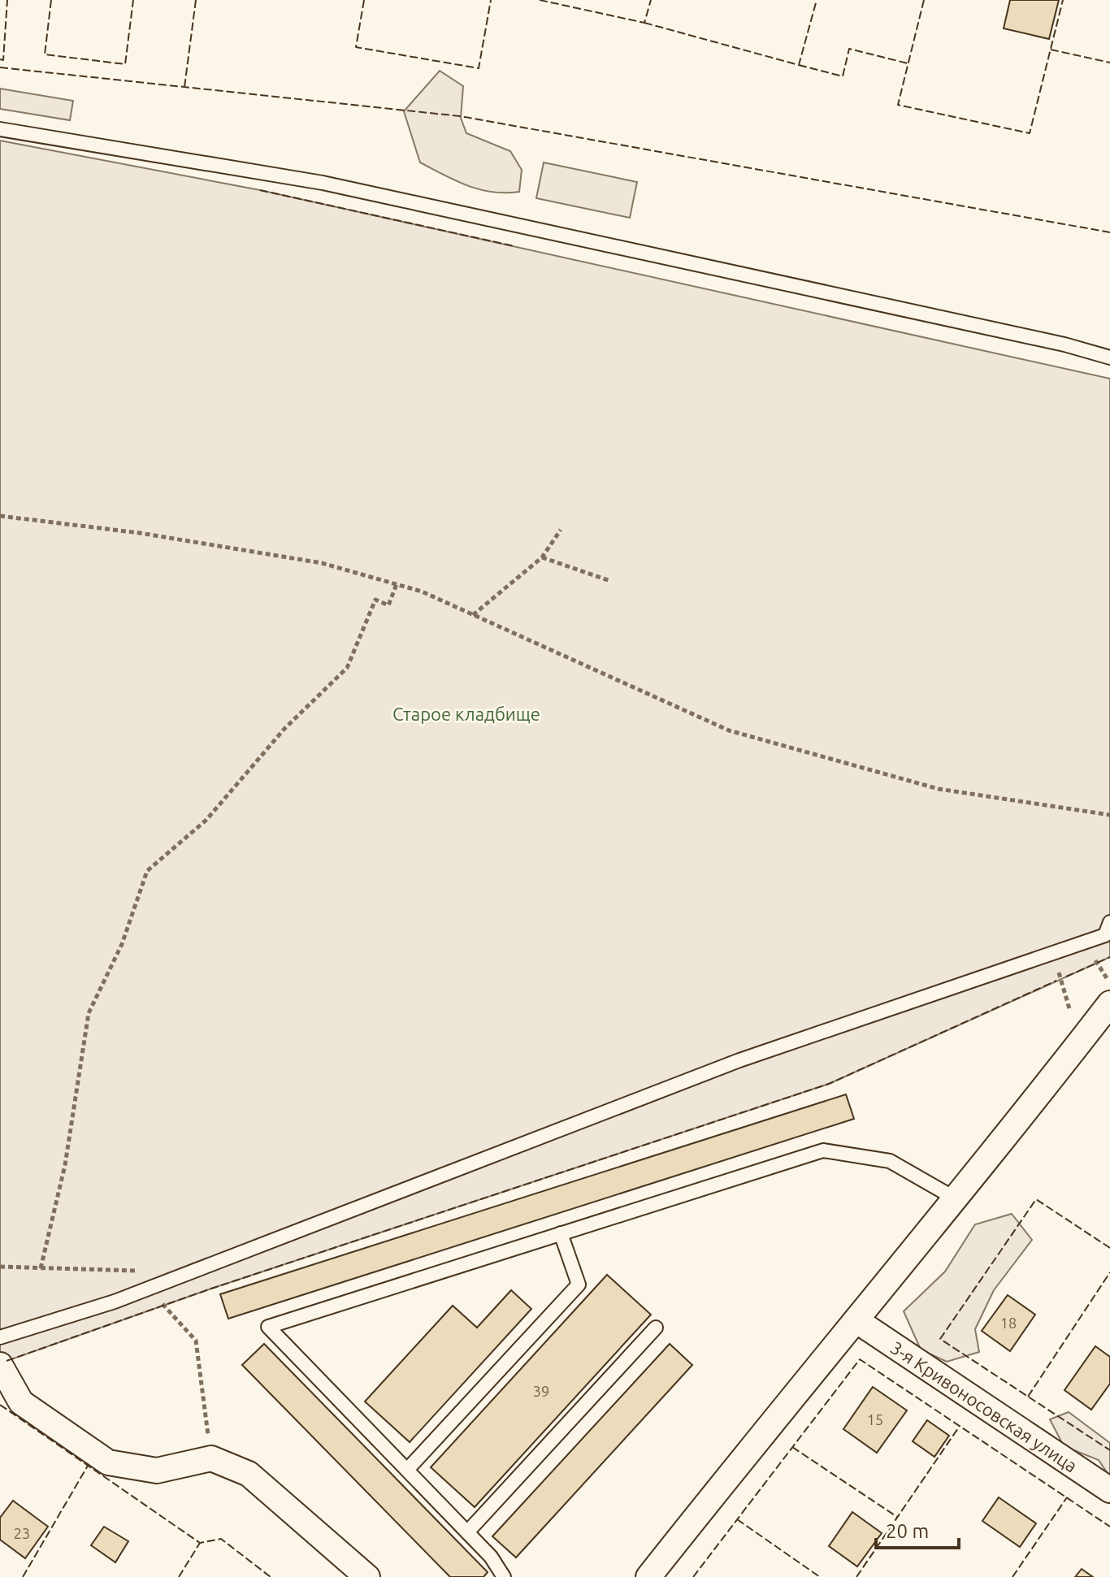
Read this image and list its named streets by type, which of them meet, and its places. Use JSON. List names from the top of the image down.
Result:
{
  "streets": {
    "street": ["3-я Кривоносовская улица"]
  },
  "parks": ["Старое кладбище"],
  "house_numbers": [
    "18",
    "39",
    "15",
    "23"
  ],
  "scale_bar": "20 m"
}
